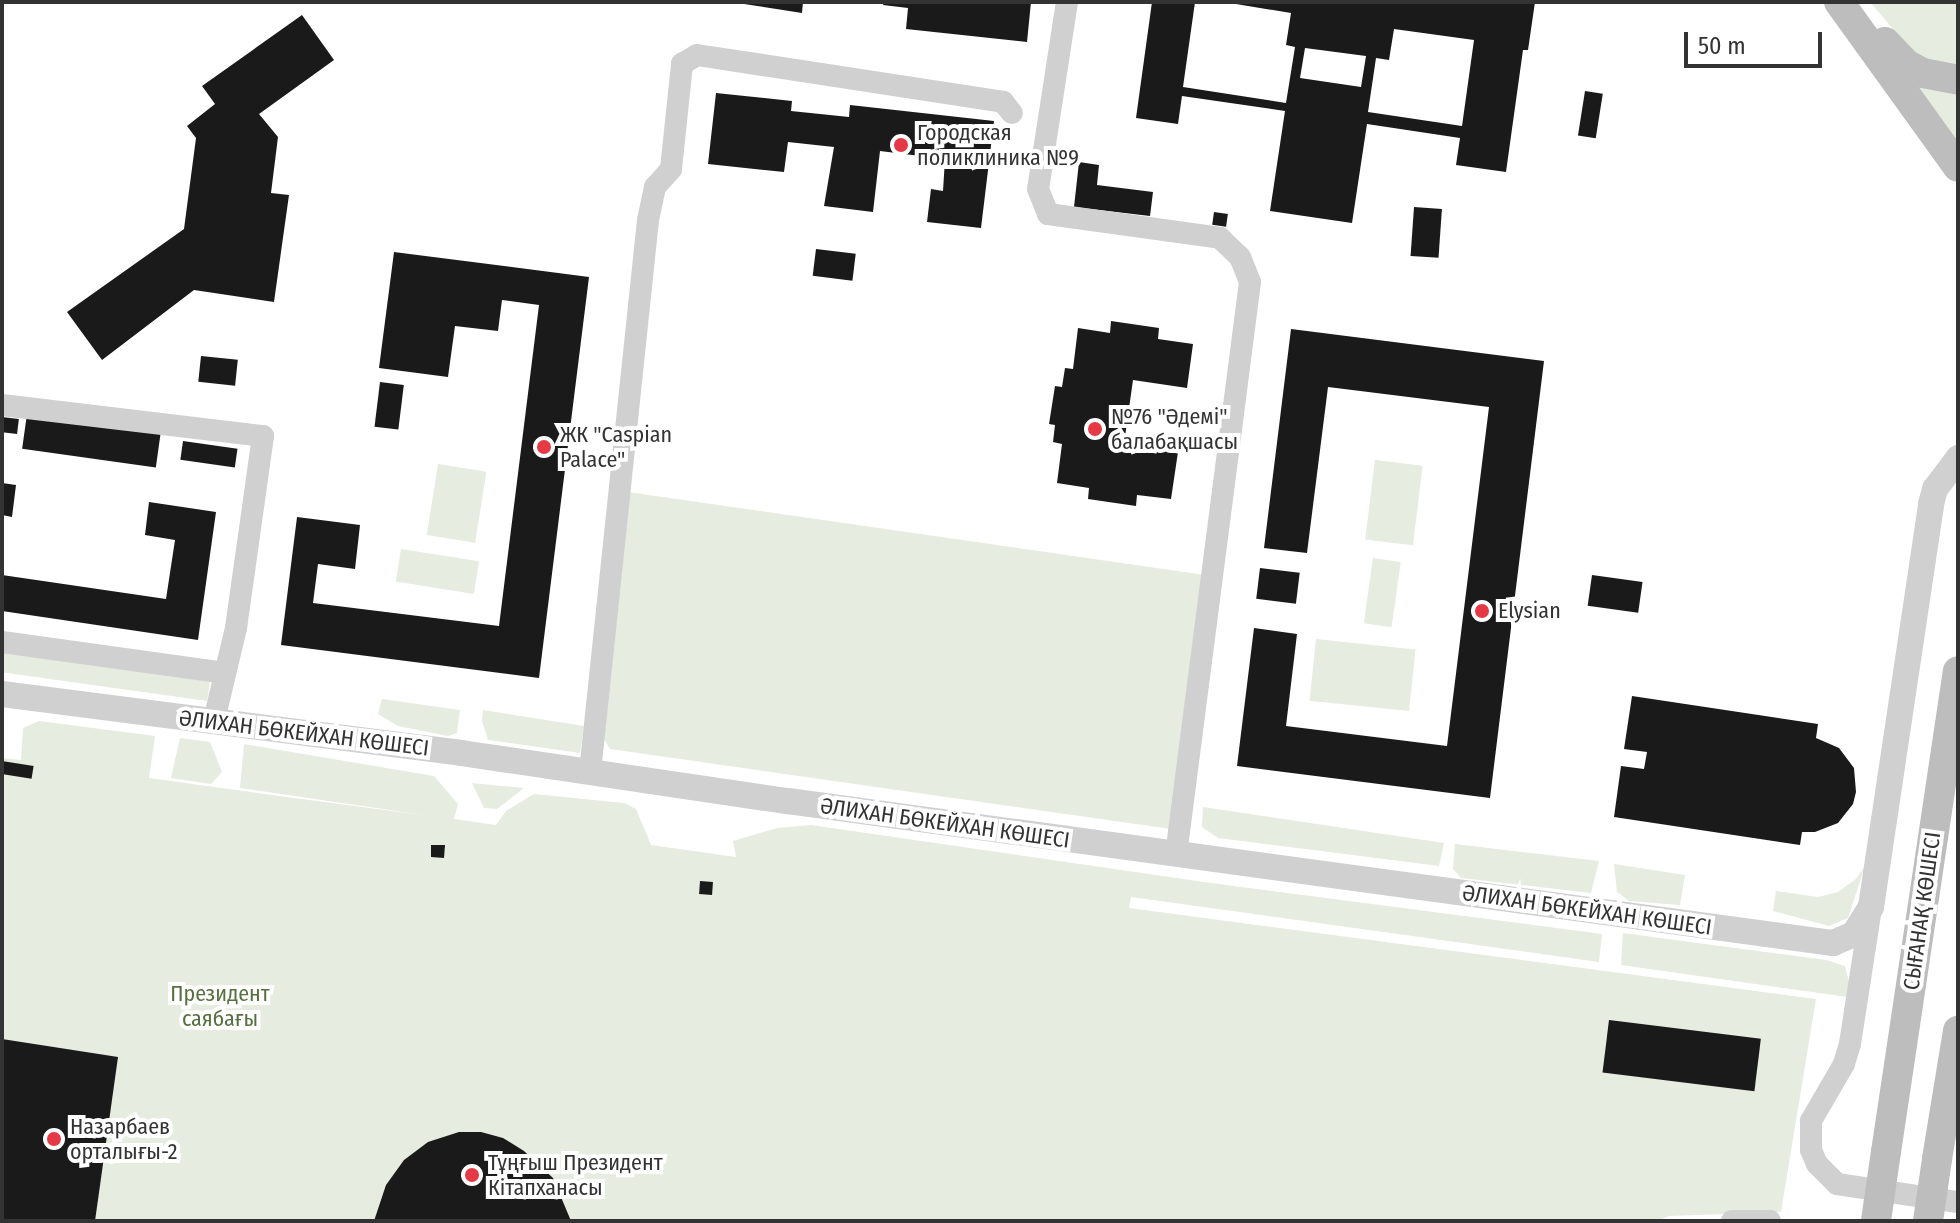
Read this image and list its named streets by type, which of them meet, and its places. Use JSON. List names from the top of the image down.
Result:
{
  "streets": {
    "main road": ["СЫҒАНАҚ КӨШЕСІ"],
    "street": ["ӘЛИХАН БӨКЕЙХАН КӨШЕСІ"]
  },
  "parks": ["Президент саябағы"],
  "places": [
    "Городская поликлиника №9",
    "№76 \"Әдемі\" балабақшасы",
    "ЖК \"Caspian Palace\"",
    "Elysian",
    "Назарбаев орталығы-2",
    "Тұңғыш Президент Кітапханасы"
  ],
  "scale_bar": "50 m"
}
